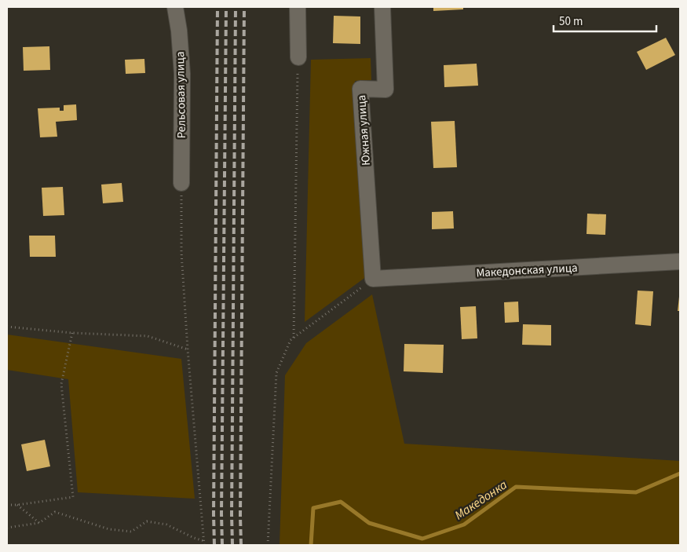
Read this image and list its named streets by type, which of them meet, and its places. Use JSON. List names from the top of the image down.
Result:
{
  "streets": {
    "street": ["Рельсовая улица", "Южная улица", "Македонская улица"]
  },
  "crossings": [
    ["Южная улица", "Македонская улица"]
  ],
  "water": ["Македонка"],
  "scale_bar": "50 m"
}
